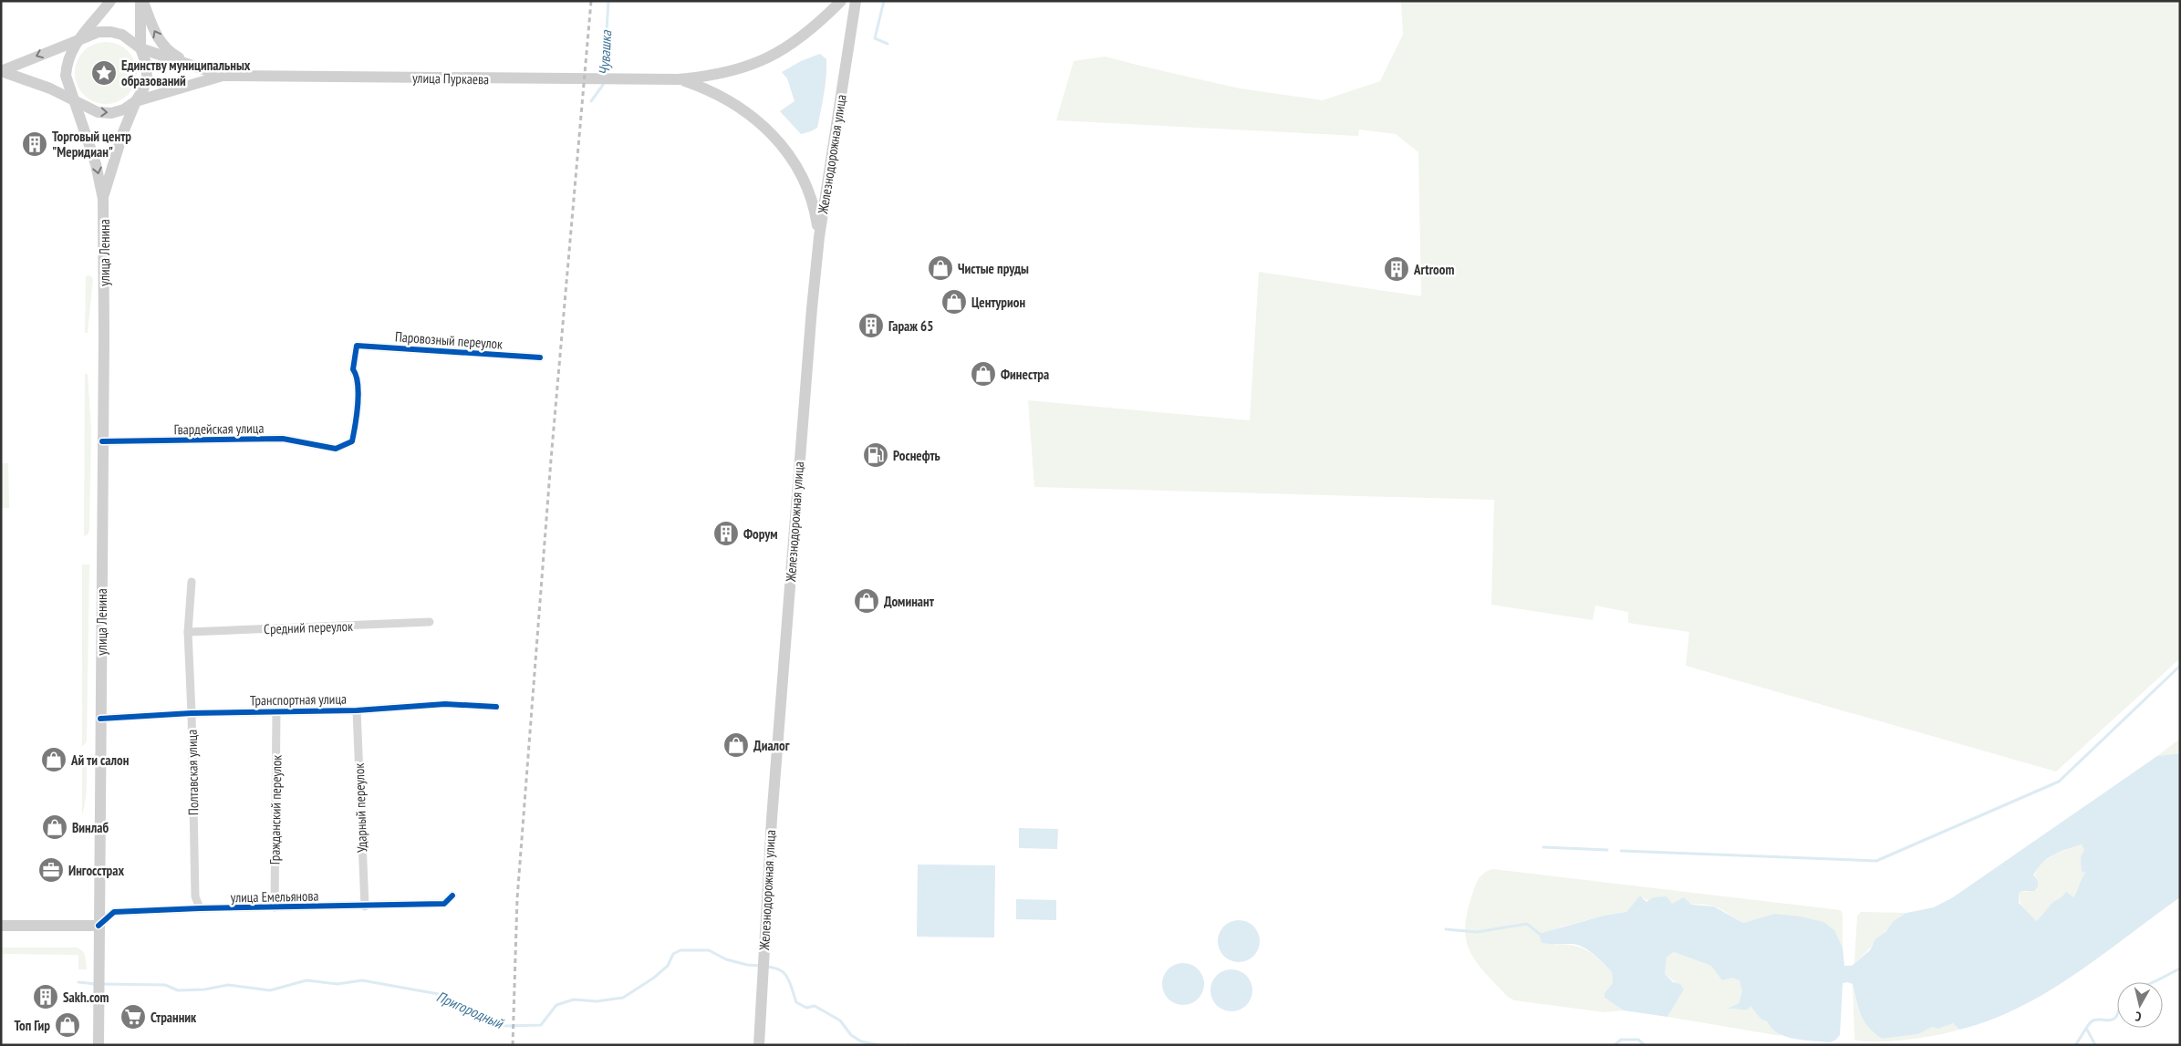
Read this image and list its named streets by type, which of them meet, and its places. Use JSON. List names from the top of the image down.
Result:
{
  "streets": {
    "main road": ["улица Пуркаева", "Железнодорожная улица", "улица Ленина"],
    "street": [
      "Паровозный переулок",
      "Гвардейская улица",
      "Средний переулок",
      "Транспортная улица",
      "Полтавская улица",
      "Ударный переулок",
      "Гражданский переулок",
      "улица Емельянова"
    ]
  },
  "crossings": [
    ["улица Ленина", "Гвардейская улица"],
    ["улица Ленина", "Транспортная улица"],
    ["улица Ленина", "улица Емельянова"],
    ["Паровозный переулок", "Гвардейская улица"],
    ["Средний переулок", "Полтавская улица"],
    ["Транспортная улица", "Полтавская улица"],
    ["Транспортная улица", "Ударный переулок"],
    ["Транспортная улица", "Гражданский переулок"],
    ["Полтавская улица", "улица Емельянова"],
    ["Ударный переулок", "улица Емельянова"],
    ["Гражданский переулок", "улица Емельянова"]
  ],
  "water": ["Чувашка", "Пригородный"],
  "places": {
    "place": ["Единству муниципальных образований"],
    "building": [
      "Торговый центр \"Меридиан\"",
      "Artroom",
      "Гараж 65",
      "Форум",
      "Sakh.com"
    ],
    "shop": [
      "Чистые пруды",
      "Центурион",
      "Финестра",
      "Доминант",
      "Диалог",
      "Ай ти салон",
      "Винлаб",
      "Топ Гир"
    ],
    "fuel station": ["Роснефть"],
    "office": ["Ингосстрах"],
    "supermarket": ["Странник"]
  },
  "north": "bottom"
}
